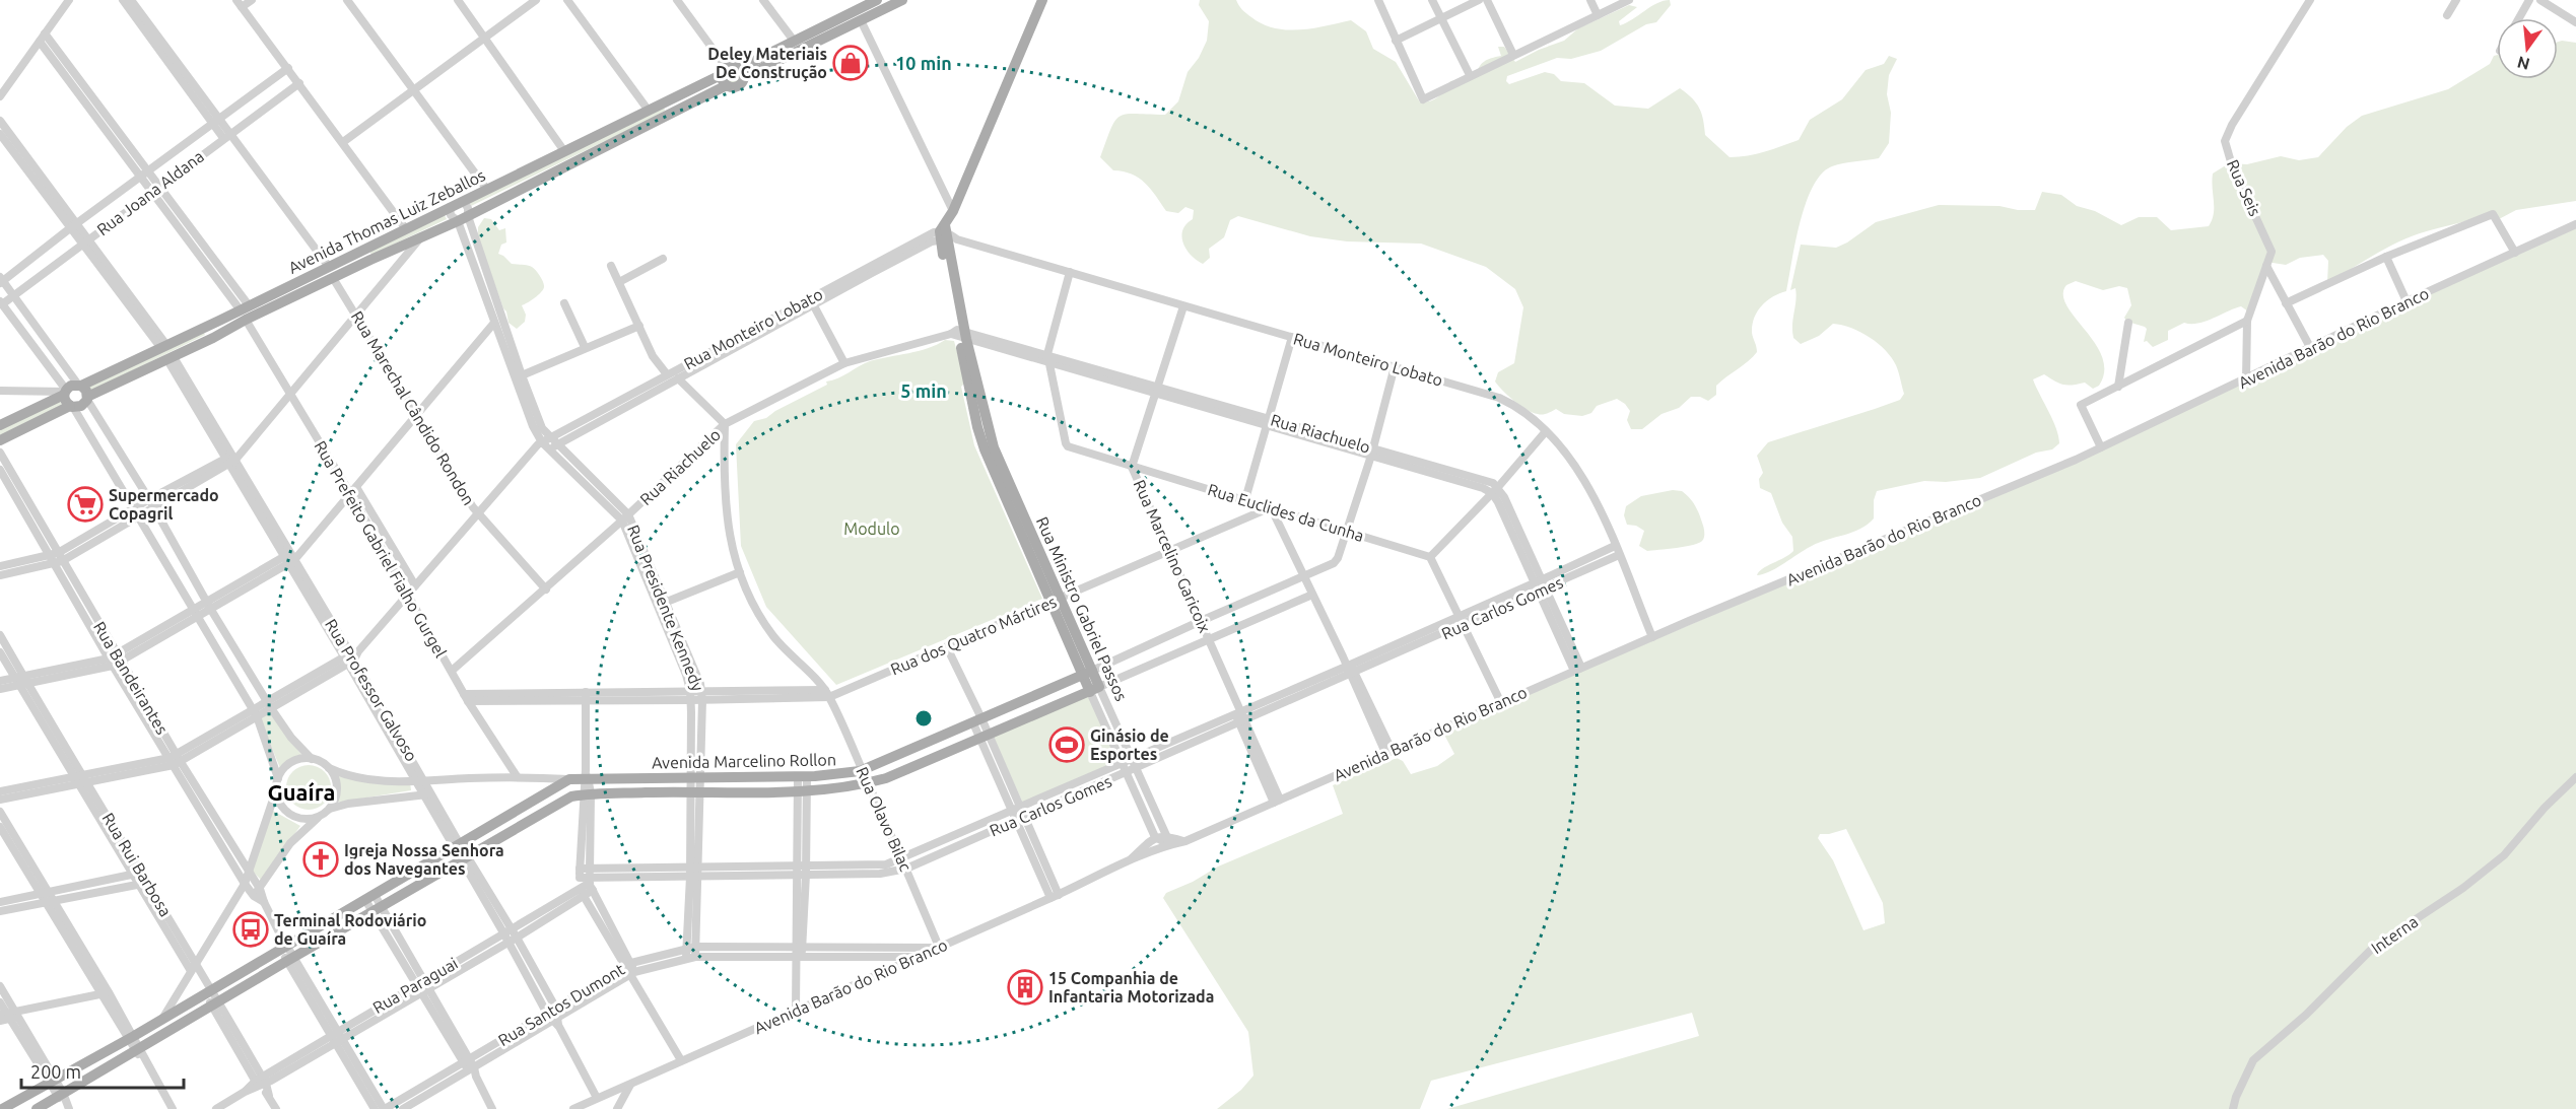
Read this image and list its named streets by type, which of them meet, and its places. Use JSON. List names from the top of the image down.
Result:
{
  "streets": {
    "main road": ["Avenida Thomas Luiz Zeballos", "Rua Ministro Gabriel Passos", "Avenida Marcelino Rollon"],
    "street": [
      "Rua Seis",
      "Rua Joana Aldana",
      "Rua Monteiro Lobato",
      "Avenida Barão do Rio Branco",
      "Rua Marechal Cândido Rondon",
      "Rua Riachuelo",
      "Rua Euclides da Cunha",
      "Rua Prefeito Gabriel Fialho Gurgel",
      "Rua Marcelino Garicoix",
      "Rua Presidente Kennedy",
      "Rua Carlos Gomes",
      "Rua dos Quatro Mártires",
      "Rua Bandeirantes",
      "Rua Professor Galvoso",
      "Rua Olavo Bilac",
      "Rua Rui Barbosa",
      "Interna",
      "Rua Paraguai",
      "Rua Santos Dumont"
    ]
  },
  "crossings": [
    ["Rua Seis", "Avenida Barão do Rio Branco"],
    ["Rua Joana Aldana", "Rua Marechal Cândido Rondon"],
    ["Rua Joana Aldana", "Rua Prefeito Gabriel Fialho Gurgel"],
    ["Avenida Thomas Luiz Zeballos", "Rua Marechal Cândido Rondon"],
    ["Avenida Thomas Luiz Zeballos", "Rua Prefeito Gabriel Fialho Gurgel"],
    ["Avenida Thomas Luiz Zeballos", "Rua Presidente Kennedy"],
    ["Avenida Thomas Luiz Zeballos", "Rua Professor Galvoso"],
    ["Rua Monteiro Lobato", "Avenida Barão do Rio Branco"],
    ["Rua Monteiro Lobato", "Rua Marcelino Garicoix"],
    ["Rua Monteiro Lobato", "Rua Presidente Kennedy"],
    ["Rua Monteiro Lobato", "Rua Carlos Gomes"],
    ["Rua Monteiro Lobato", "Rua Ministro Gabriel Passos"],
    ["Rua Monteiro Lobato", "Avenida Marcelino Rollon"],
    ["Avenida Barão do Rio Branco", "Rua Marcelino Garicoix"],
    ["Avenida Barão do Rio Branco", "Rua Ministro Gabriel Passos"],
    ["Avenida Barão do Rio Branco", "Rua Professor Galvoso"],
    ["Avenida Barão do Rio Branco", "Rua Olavo Bilac"],
    ["Avenida Barão do Rio Branco", "Rua Santos Dumont"],
    ["Rua Marechal Cândido Rondon", "Rua Riachuelo"],
    ["Rua Riachuelo", "Rua Euclides da Cunha"],
    ["Rua Riachuelo", "Rua Prefeito Gabriel Fialho Gurgel"],
    ["Rua Riachuelo", "Rua Marcelino Garicoix"],
    ["Rua Riachuelo", "Rua Presidente Kennedy"],
    ["Rua Riachuelo", "Rua Ministro Gabriel Passos"],
    ["Rua Riachuelo", "Avenida Marcelino Rollon"],
    ["Rua Riachuelo", "Rua Olavo Bilac"],
    ["Rua Euclides da Cunha", "Rua Marcelino Garicoix"],
    ["Rua Euclides da Cunha", "Rua dos Quatro Mártires"],
    ["Rua Euclides da Cunha", "Avenida Marcelino Rollon"],
    ["Rua Prefeito Gabriel Fialho Gurgel", "Rua dos Quatro Mártires"],
    ["Rua Prefeito Gabriel Fialho Gurgel", "Avenida Marcelino Rollon"],
    ["Rua Marcelino Garicoix", "Rua Carlos Gomes"],
    ["Rua Marcelino Garicoix", "Rua dos Quatro Mártires"],
    ["Rua Marcelino Garicoix", "Avenida Marcelino Rollon"],
    ["Rua Presidente Kennedy", "Rua Carlos Gomes"],
    ["Rua Presidente Kennedy", "Rua dos Quatro Mártires"],
    ["Rua Presidente Kennedy", "Avenida Marcelino Rollon"],
    ["Rua Presidente Kennedy", "Rua Santos Dumont"],
    ["Rua Carlos Gomes", "Rua Ministro Gabriel Passos"],
    ["Rua Carlos Gomes", "Rua Olavo Bilac"],
    ["Rua Carlos Gomes", "Rua Paraguai"],
    ["Rua Ministro Gabriel Passos", "Rua dos Quatro Mártires"],
    ["Rua Ministro Gabriel Passos", "Avenida Marcelino Rollon"],
    ["Rua dos Quatro Mártires", "Rua Olavo Bilac"],
    ["Rua Bandeirantes", "Rua Paraguai"],
    ["Rua Bandeirantes", "Rua Santos Dumont"],
    ["Rua Professor Galvoso", "Avenida Marcelino Rollon"],
    ["Rua Professor Galvoso", "Rua Paraguai"],
    ["Rua Professor Galvoso", "Rua Santos Dumont"],
    ["Avenida Marcelino Rollon", "Rua Olavo Bilac"],
    ["Rua Olavo Bilac", "Rua Santos Dumont"],
    ["Rua Rui Barbosa", "Rua Paraguai"]
  ],
  "districts": ["Guaíra"],
  "parks": ["Modulo"],
  "places": {
    "shop": ["Deley Materiais De Construção"],
    "supermarket": ["Supermercado Copagril"],
    "sports": ["Ginásio de Esportes"],
    "church": ["Igreja Nossa Senhora dos Navegantes"],
    "bus stop": ["Terminal Rodoviário de Guaíra"],
    "building": ["15 Companhia de Infantaria Motorizada"]
  },
  "scale_bar": "200 m",
  "north": "bottom",
  "rings": ["10 min", "5 min"]
}
